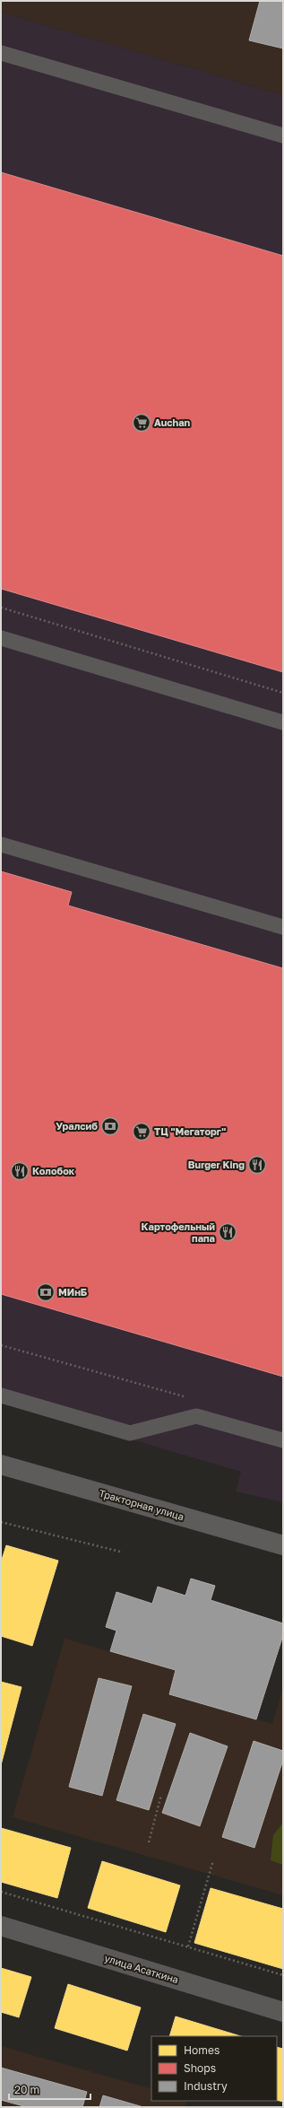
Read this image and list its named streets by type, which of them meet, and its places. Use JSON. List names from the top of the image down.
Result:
{
  "streets": {
    "main road": ["Тракторная улица"],
    "street": ["улица Асаткина"]
  },
  "places": {
    "supermarket": ["Auchan", "ТЦ \"Мегаторг\""],
    "bank": ["Уралсиб", "МИнБ"],
    "restaurant": ["Burger King", "Колобок", "Картофельный папа"]
  },
  "legend": ["Homes", "Shops", "Industry"],
  "scale_bar": "20 m"
}
